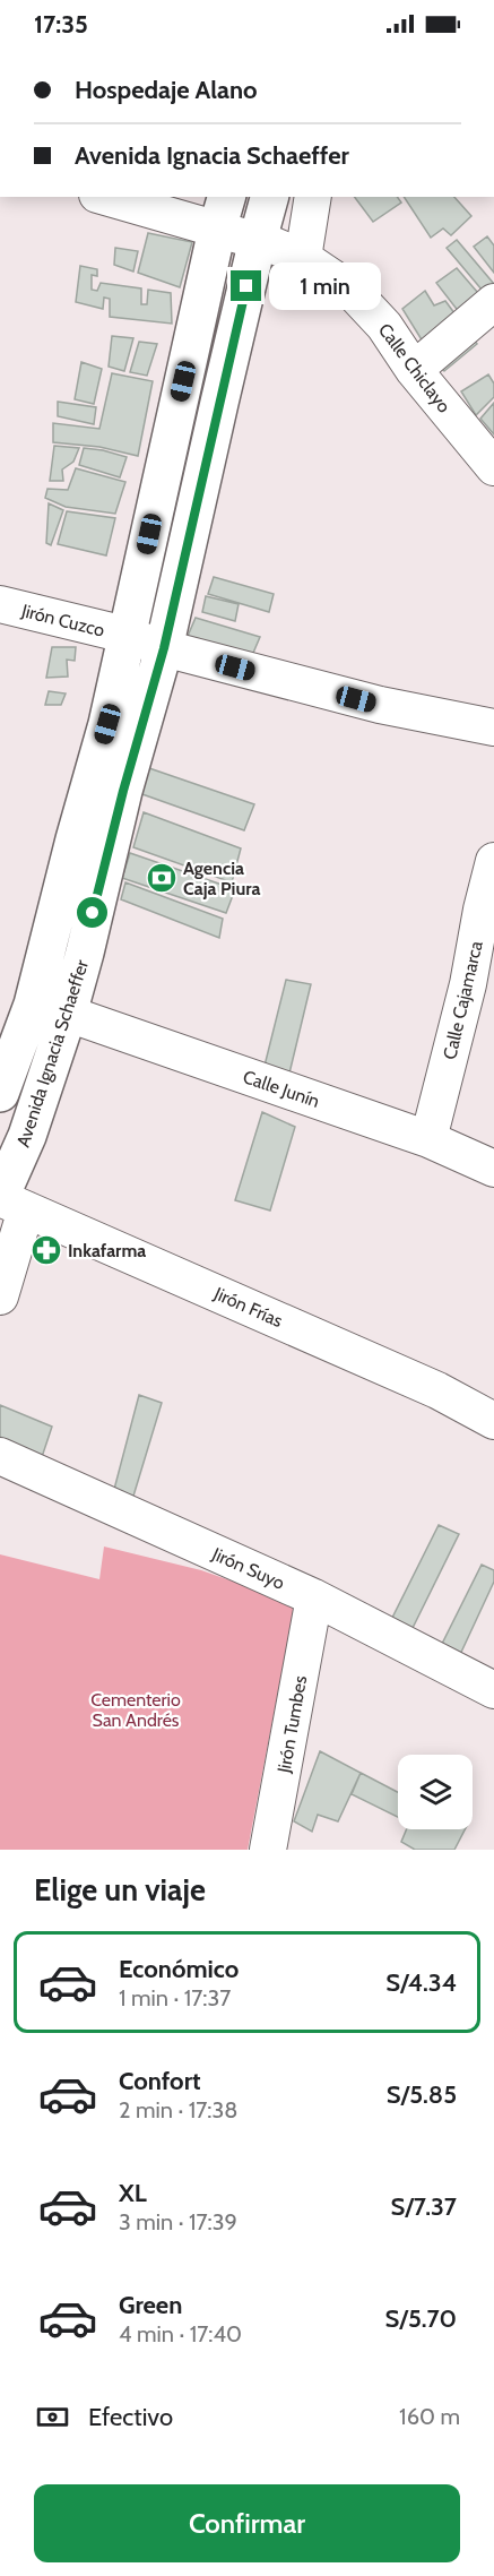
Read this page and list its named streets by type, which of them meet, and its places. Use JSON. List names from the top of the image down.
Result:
{
  "streets": {
    "main road": ["Avenida Ignacia Schaeffer"],
    "street": [
      "Calle Chiclayo",
      "Jirón Cuzco",
      "Calle Cajamarca",
      "Calle Junín",
      "Jirón Frías",
      "Jirón Suyo",
      "Jirón Tumbes"
    ]
  },
  "crossings": [
    ["Calle Chiclayo", "Avenida Ignacia Schaeffer"],
    ["Jirón Cuzco", "Avenida Ignacia Schaeffer"],
    ["Calle Cajamarca", "Calle Junín"],
    ["Avenida Ignacia Schaeffer", "Calle Junín"],
    ["Avenida Ignacia Schaeffer", "Jirón Frías"],
    ["Jirón Suyo", "Jirón Tumbes"]
  ],
  "parks": ["Cementerio San Andrés"],
  "places": {
    "bank": ["Agencia Caja Piura"],
    "pharmacy": ["Inkafarma"]
  },
  "page": {
    "status": "17:35",
    "banner": ["Hospedaje Alano", "Avenida Ignacia Schaeffer"],
    "bubble": "1 min",
    "heading": "Elige un viaje",
    "list": [
      {
        "name": "Económico",
        "note": "1 min · 17:37",
        "value": "S/4.34"
      },
      {
        "name": "Confort",
        "note": "2 min · 17:38",
        "value": "S/5.85"
      },
      {
        "name": "XL",
        "note": "3 min · 17:39",
        "value": "S/7.37"
      },
      {
        "name": "Green",
        "note": "4 min · 17:40",
        "value": "S/5.70"
      }
    ],
    "pay": ["Efectivo", "160 m"],
    "buttons": "Confirmar"
  }
}
